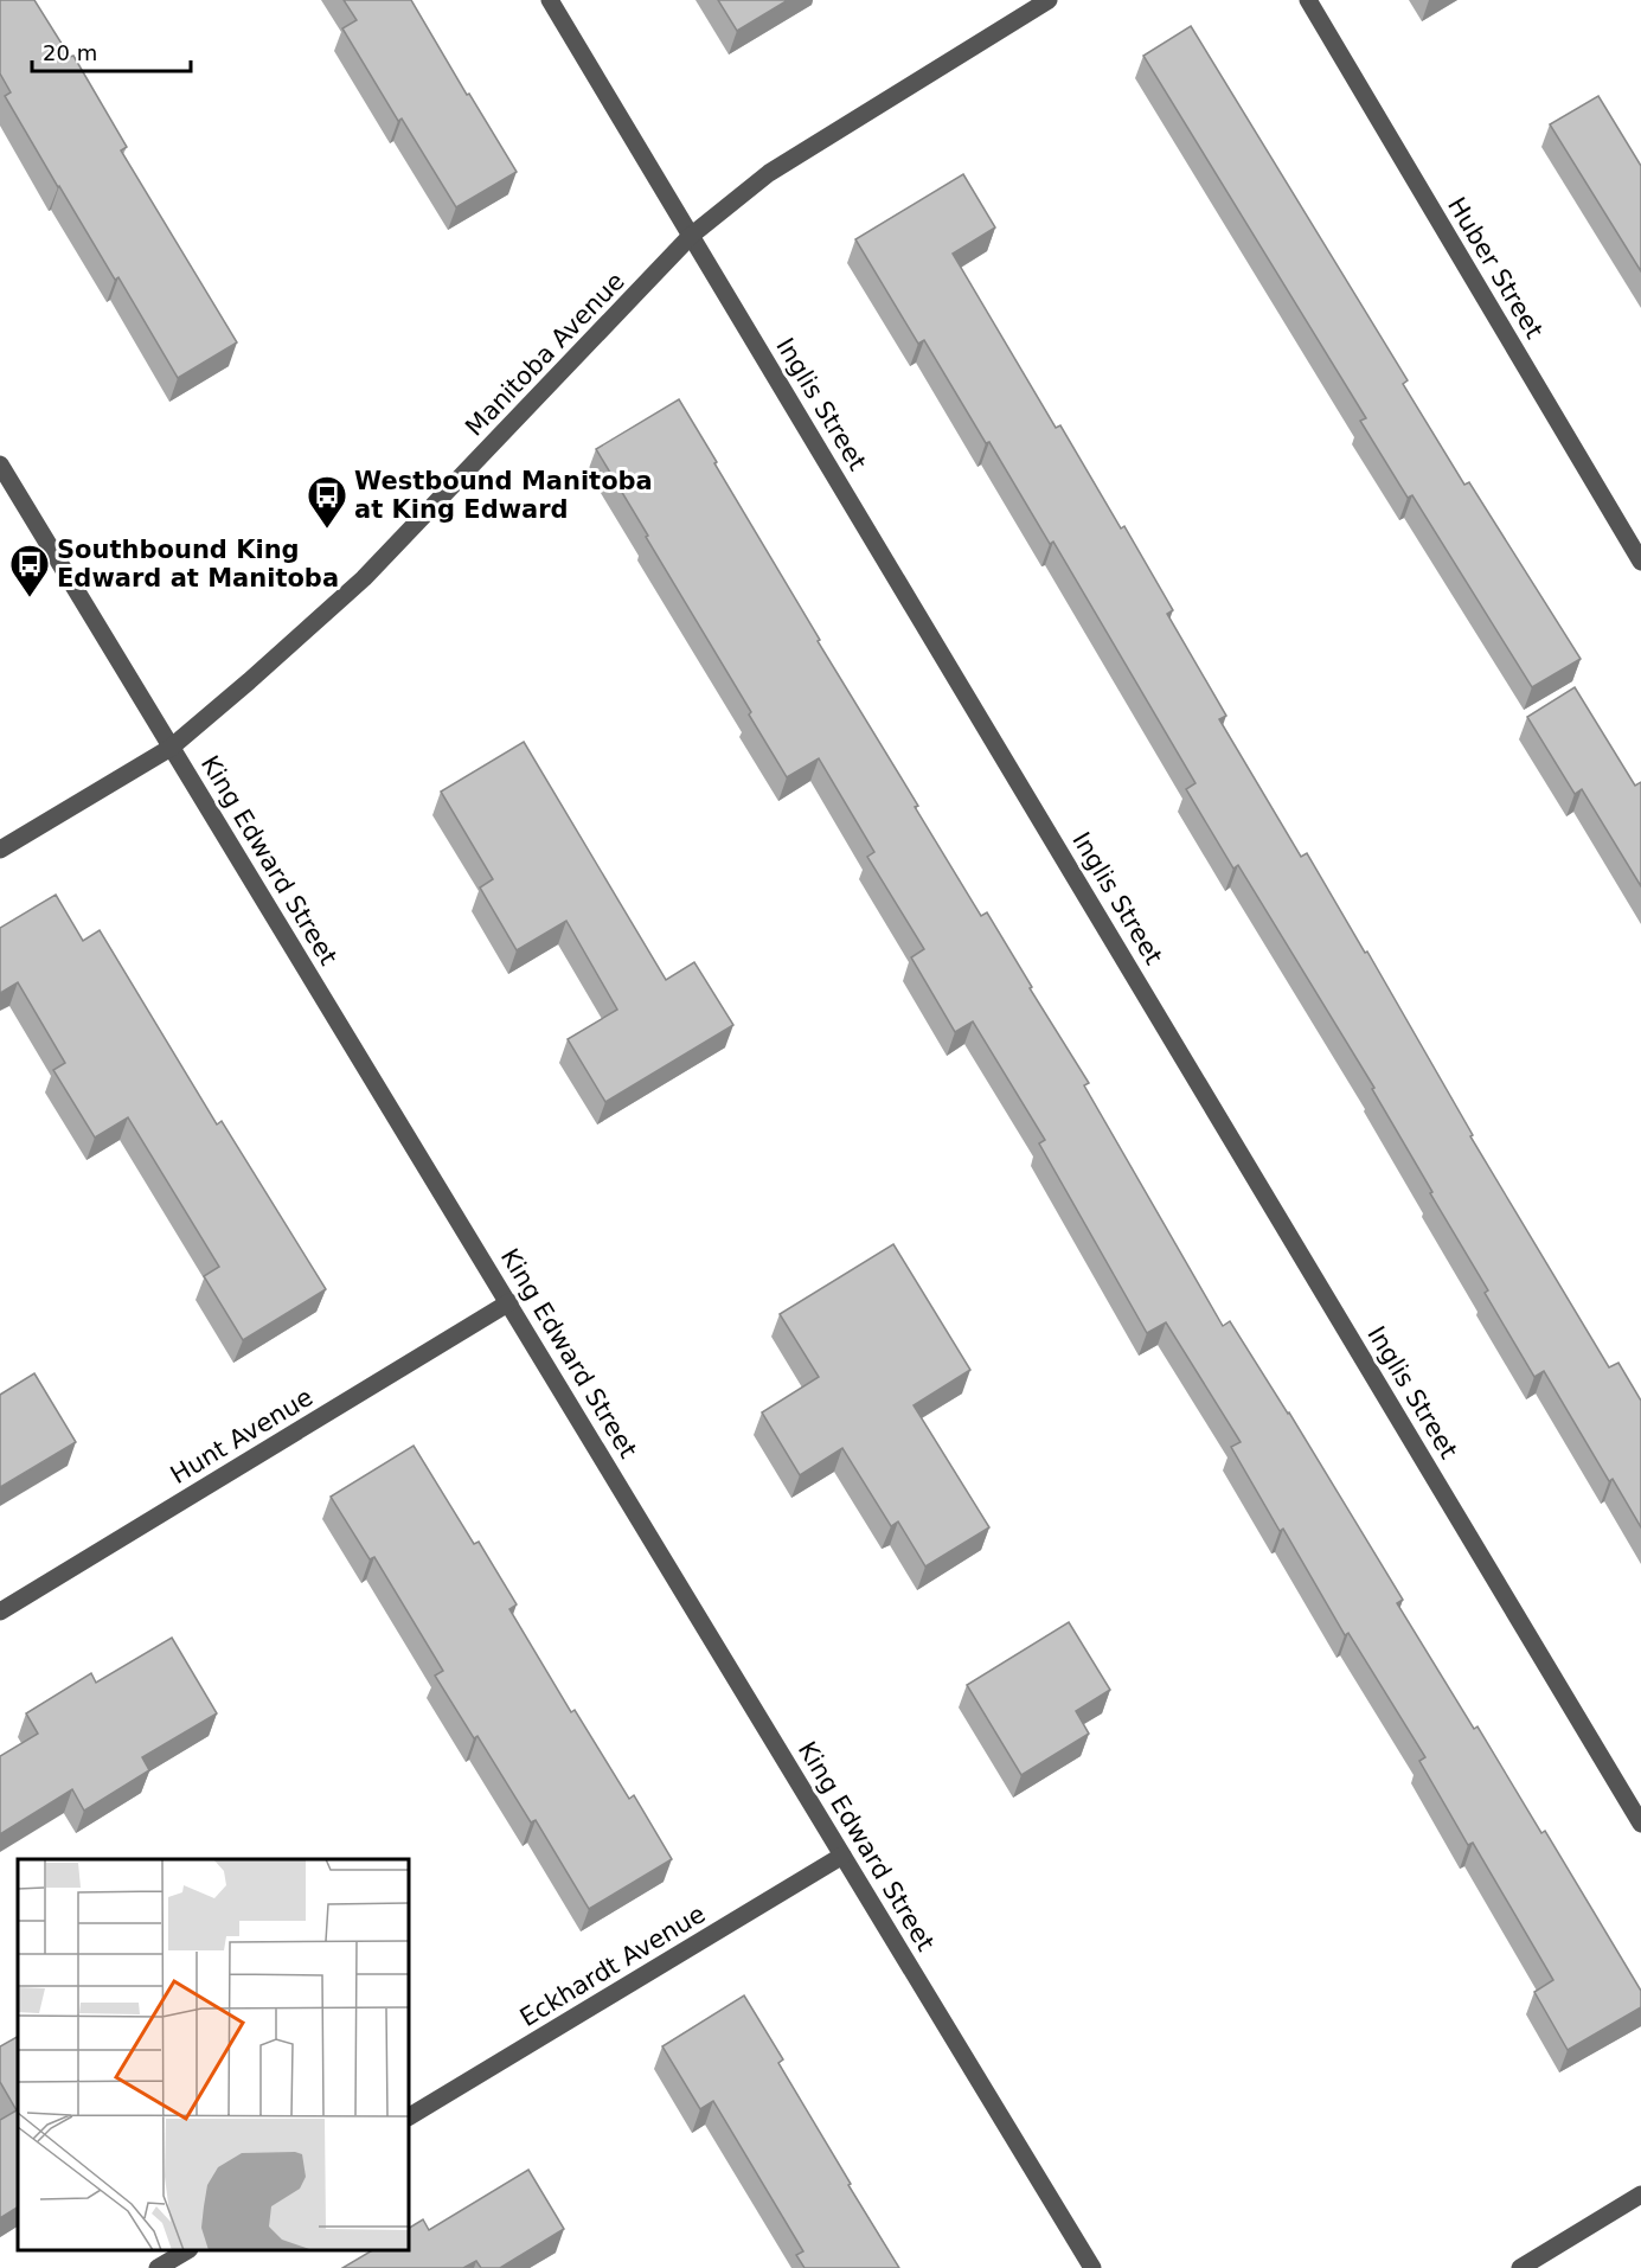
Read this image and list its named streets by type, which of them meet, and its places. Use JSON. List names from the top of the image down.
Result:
{
  "streets": {
    "street": [
      "Huber Street",
      "Manitoba Avenue",
      "Inglis Street",
      "King Edward Street",
      "Hunt Avenue",
      "Eckhardt Avenue"
    ]
  },
  "crossings": [
    ["Manitoba Avenue", "Inglis Street"],
    ["Manitoba Avenue", "King Edward Street"],
    ["King Edward Street", "Hunt Avenue"],
    ["King Edward Street", "Eckhardt Avenue"]
  ],
  "places": {
    "bus stop": ["Westbound Manitoba at King Edward", "Southbound King Edward at Manitoba"]
  },
  "scale_bar": "20 m"
}
